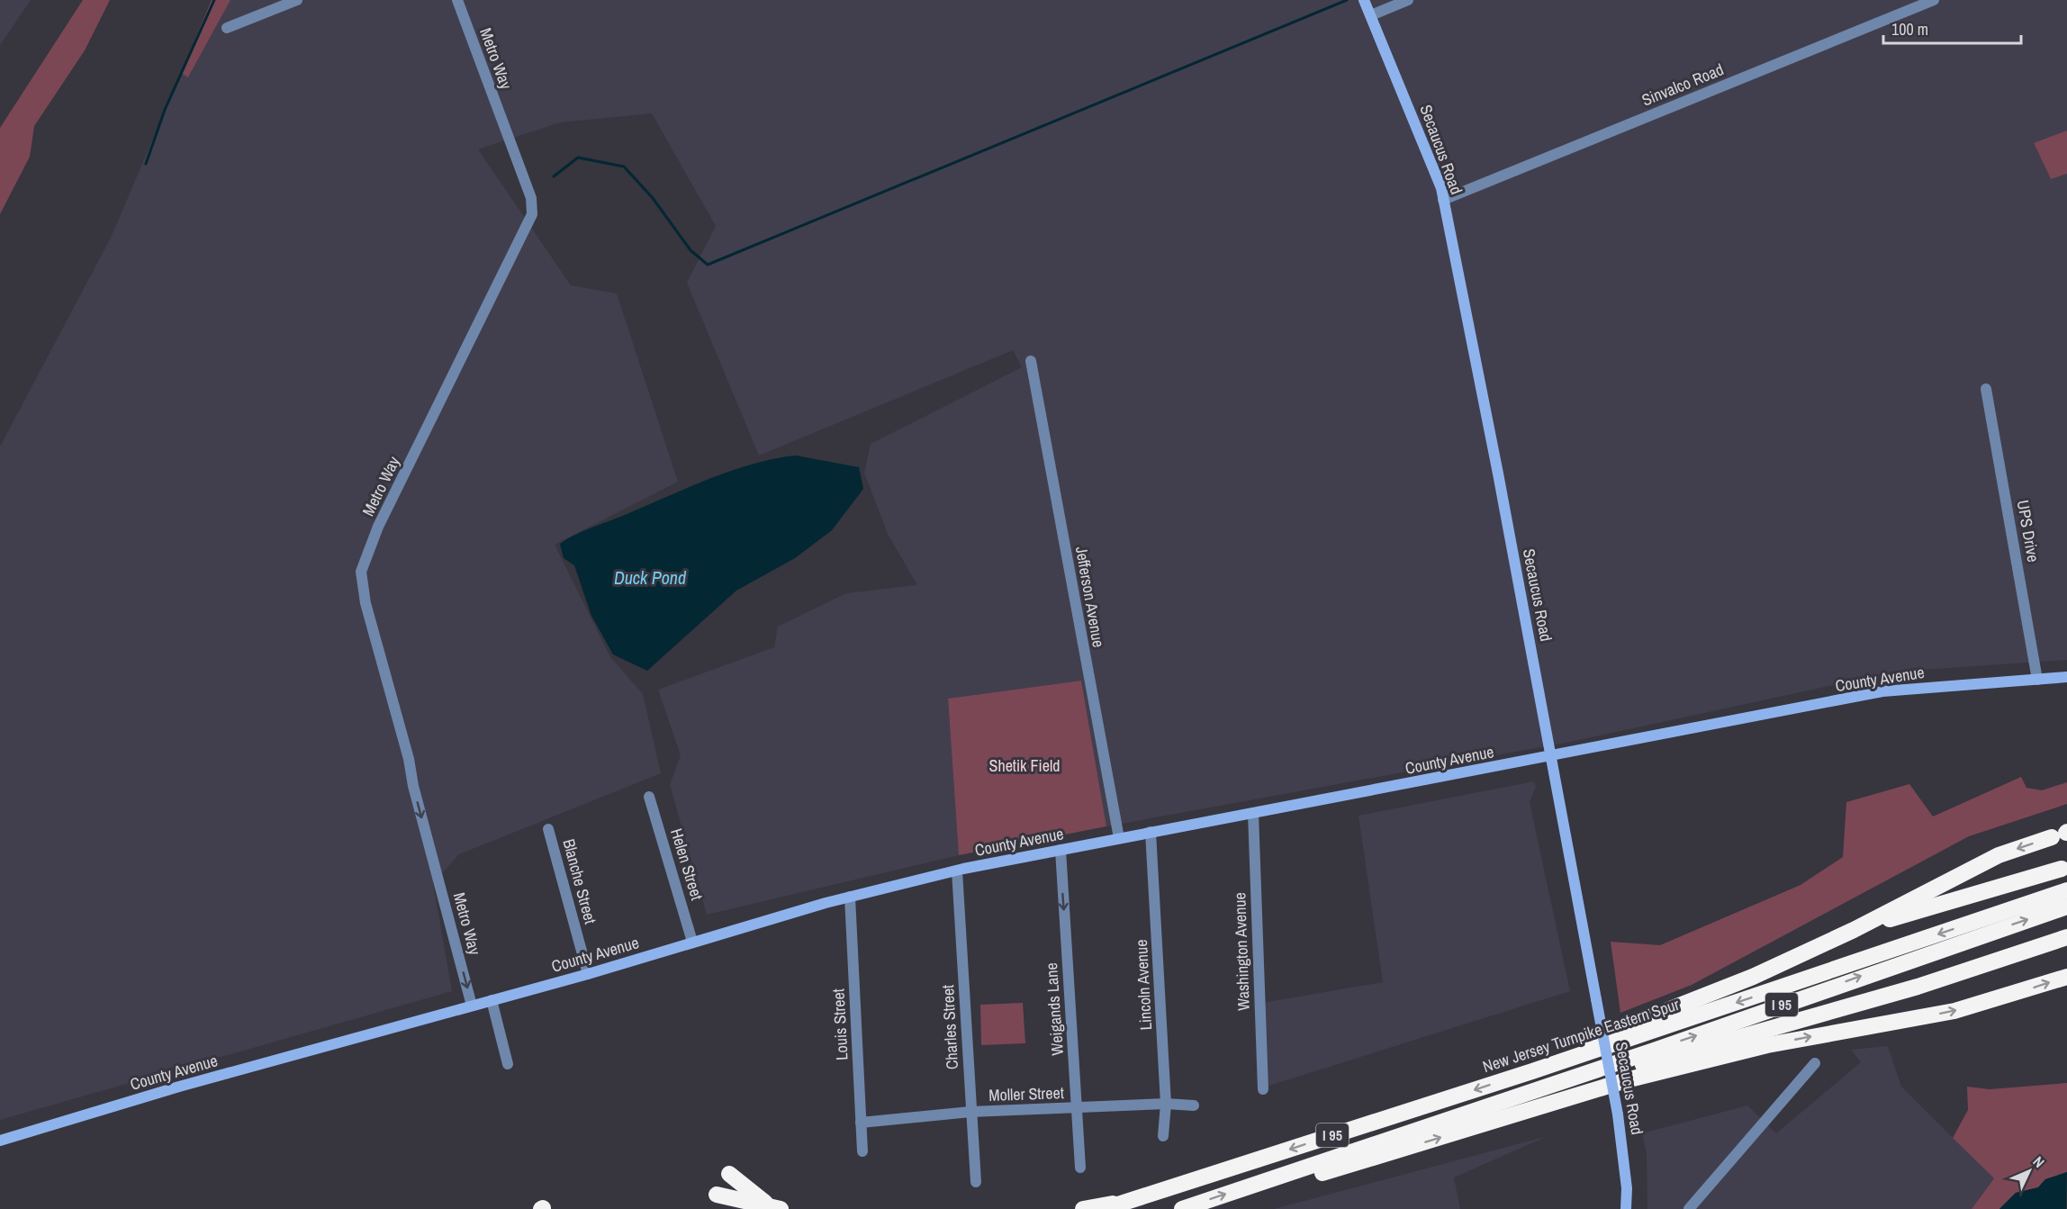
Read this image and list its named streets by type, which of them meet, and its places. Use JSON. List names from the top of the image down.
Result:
{
  "streets": {
    "highway": ["I 95", "New Jersey Turnpike Eastern Spur"],
    "main road": ["Secaucus Road", "County Avenue"],
    "street": [
      "Metro Way",
      "Sinvalco Road",
      "UPS Drive",
      "Jefferson Avenue",
      "Helen Street",
      "Blanche Street",
      "Washington Avenue",
      "Lincoln Avenue",
      "Weigands Lane",
      "Louis Street",
      "Charles Street",
      "Moller Street"
    ]
  },
  "crossings": [
    ["Metro Way", "County Avenue"],
    ["Sinvalco Road", "Secaucus Road"],
    ["Secaucus Road", "County Avenue"],
    ["UPS Drive", "County Avenue"],
    ["Jefferson Avenue", "County Avenue"],
    ["County Avenue", "Helen Street"],
    ["County Avenue", "Blanche Street"],
    ["County Avenue", "Washington Avenue"],
    ["County Avenue", "Lincoln Avenue"],
    ["County Avenue", "Weigands Lane"],
    ["County Avenue", "Louis Street"],
    ["County Avenue", "Charles Street"],
    ["Lincoln Avenue", "Moller Street"],
    ["Weigands Lane", "Moller Street"],
    ["Louis Street", "Moller Street"],
    ["Charles Street", "Moller Street"]
  ],
  "one_way": ["Metro Way", "Weigands Lane"],
  "water": ["Duck Pond"],
  "parks": ["Shetik Field"],
  "scale_bar": "100 m",
  "north": "top right"
}
